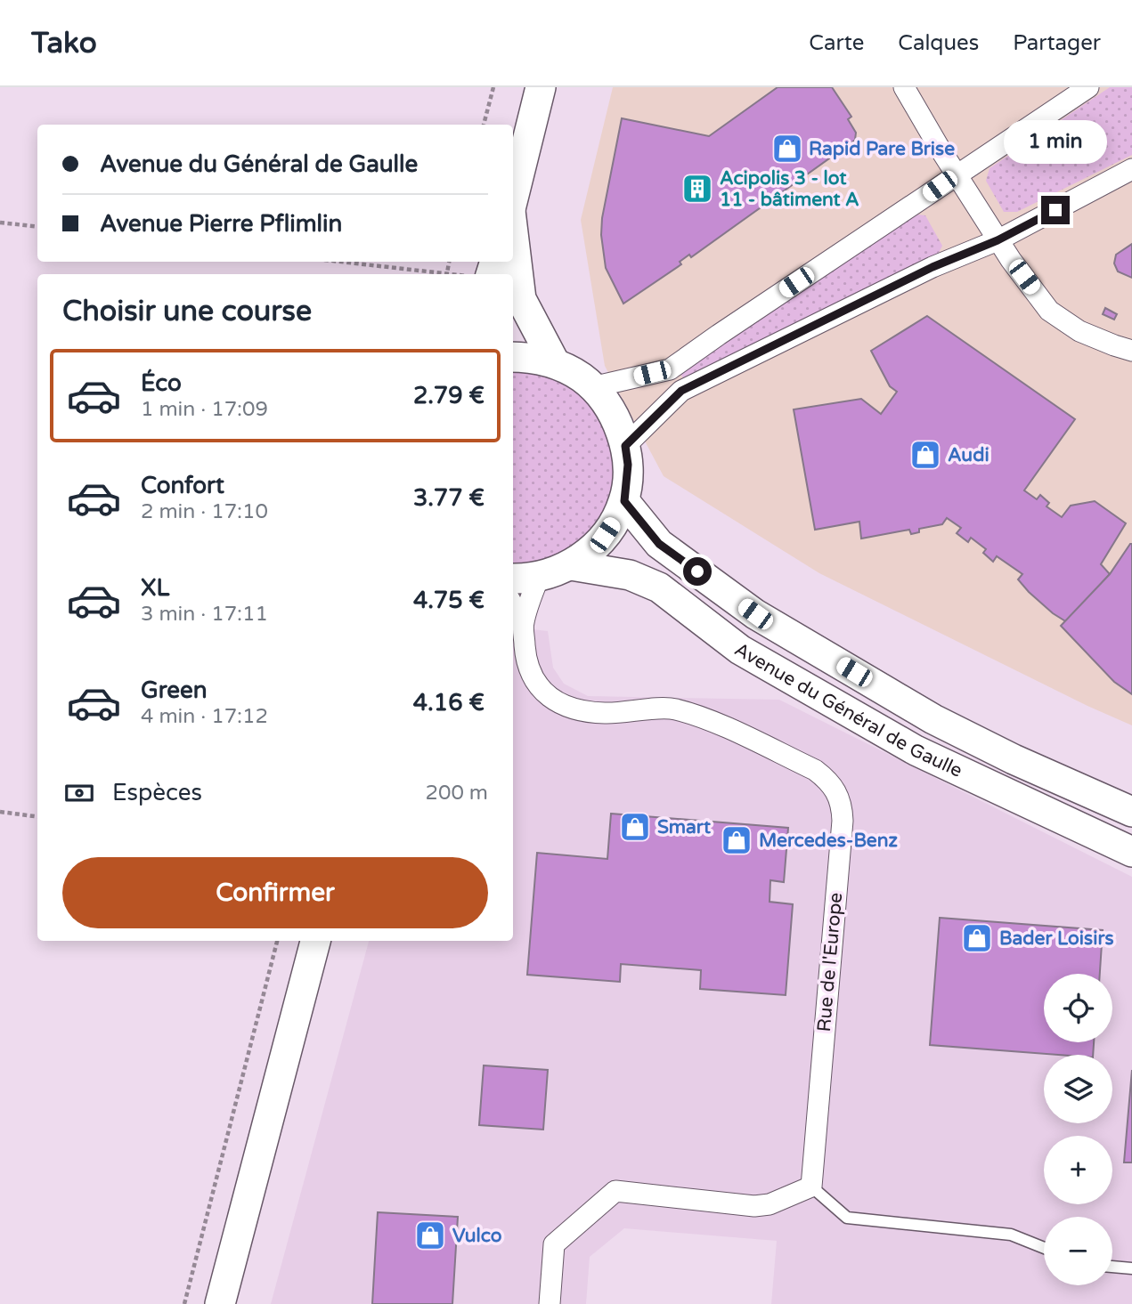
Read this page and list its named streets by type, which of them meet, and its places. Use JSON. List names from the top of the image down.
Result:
{
  "streets": {
    "main road": ["Avenue du Général de Gaulle"],
    "street": ["Rue de l'Europe"]
  },
  "places": {
    "shop": [
      "Rapid Pare Brise",
      "Audi",
      "Smart",
      "Mercedes-Benz",
      "Bader Loisirs",
      "Vulco"
    ],
    "building": ["Acipolis 3 - lot 11 - bâtiment A"]
  },
  "page": {
    "header": "Tako",
    "nav": ["Carte", "Calques", "Partager"],
    "bubble": "1 min",
    "banner": ["Avenue du Général de Gaulle", "Avenue Pierre Pflimlin"],
    "heading": "Choisir une course",
    "list": [
      {
        "name": "Éco",
        "note": "1 min · 17:09",
        "value": "2.79 €"
      },
      {
        "name": "Confort",
        "note": "2 min · 17:10",
        "value": "3.77 €"
      },
      {
        "name": "XL",
        "note": "3 min · 17:11",
        "value": "4.75 €"
      },
      {
        "name": "Green",
        "note": "4 min · 17:12",
        "value": "4.16 €"
      }
    ],
    "pay": ["Espèces", "200 m"],
    "buttons": "Confirmer",
    "map_buttons": ["+", "−"]
  }
}
